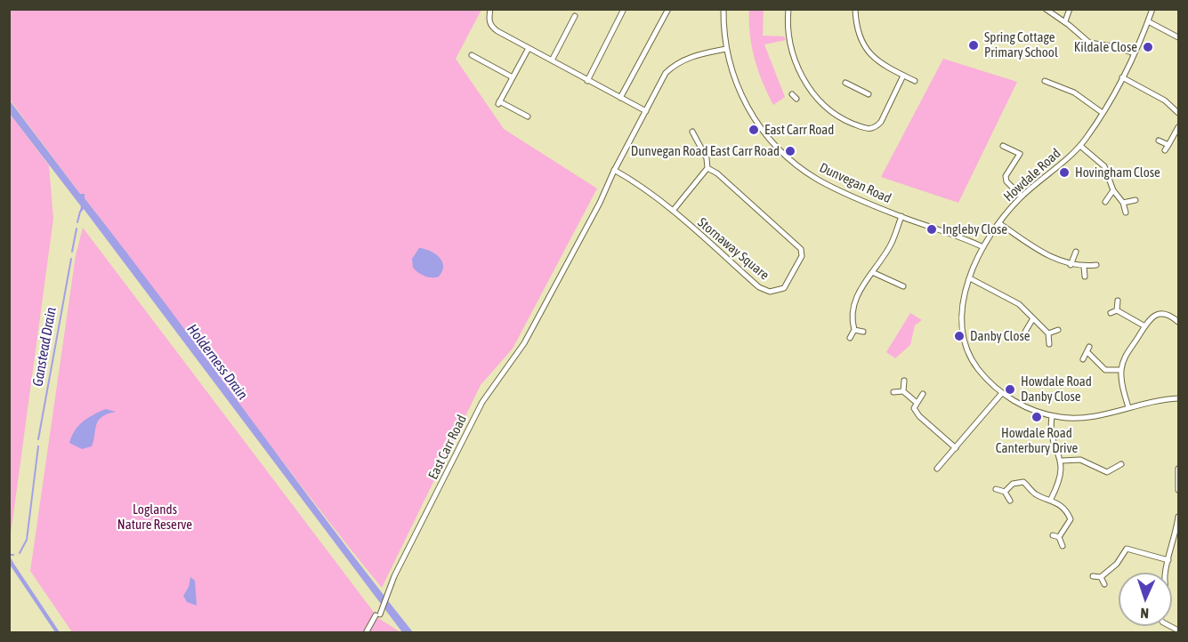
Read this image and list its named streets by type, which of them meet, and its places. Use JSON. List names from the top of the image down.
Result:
{
  "streets": {
    "street": [
      "Howdale Road",
      "Dunvegan Road",
      "Stornaway Square",
      "East Carr Road"
    ]
  },
  "crossings": [
    ["Howdale Road", "Dunvegan Road"],
    ["Dunvegan Road", "East Carr Road"],
    ["Stornaway Square", "East Carr Road"]
  ],
  "water": ["Ganstead Drain", "Holderness Drain"],
  "parks": ["Loglands Nature Reserve"],
  "places": [
    "Spring Cottage Primary School",
    "Kildale Close",
    "East Carr Road",
    "Dunvegan Road East Carr Road",
    "Hovingham Close",
    "Ingleby Close",
    "Danby Close",
    "Howdale Road Danby Close",
    "Howdale Road Canterbury Drive"
  ],
  "north": "bottom"
}
